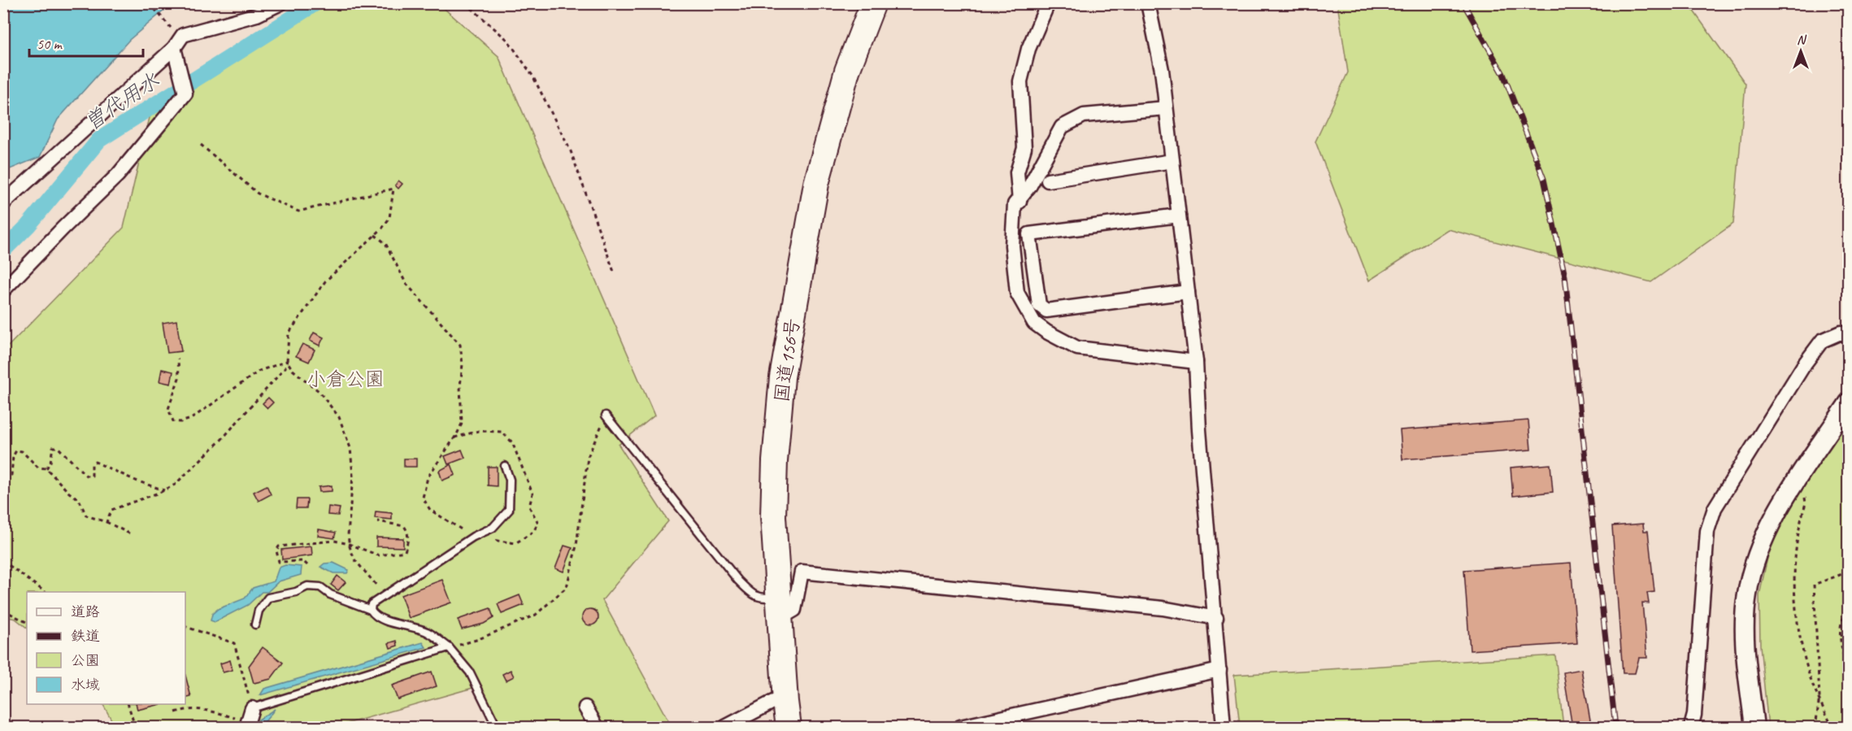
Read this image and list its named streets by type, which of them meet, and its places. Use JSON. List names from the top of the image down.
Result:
{
  "streets": {
    "highway": ["国道156号"]
  },
  "water": ["曽代用水"],
  "parks": ["小倉公園"],
  "legend": [
    "道路",
    "鉄道",
    "公園",
    "水域"
  ],
  "scale_bar": "50 m",
  "north": "top"
}
